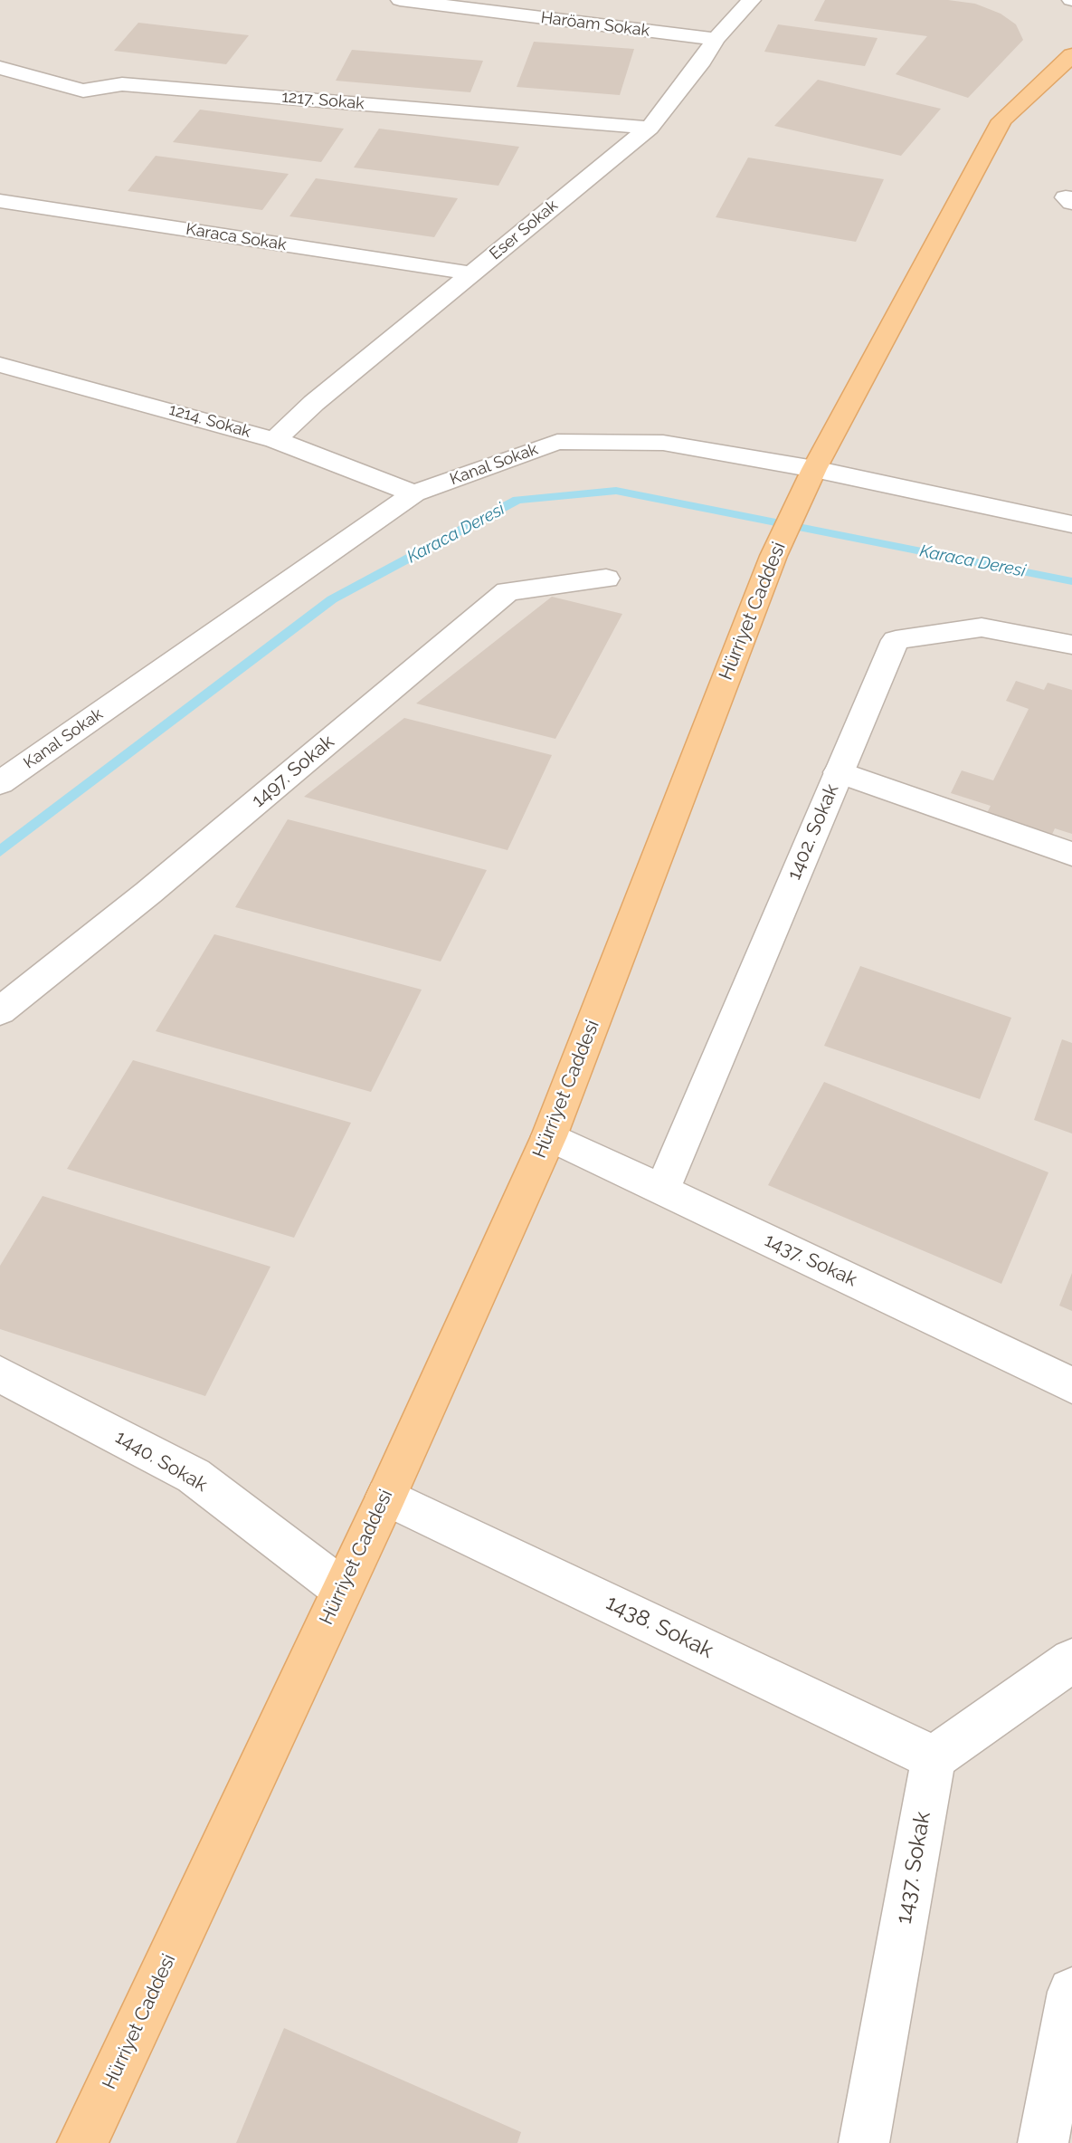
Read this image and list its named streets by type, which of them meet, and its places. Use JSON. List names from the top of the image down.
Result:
{
  "streets": {
    "main road": ["Hürriyet Caddesi"],
    "street": [
      "Haröam Sokak",
      "1217. Sokak",
      "Eser Sokak",
      "Karaca Sokak",
      "1214. Sokak",
      "Kanal Sokak",
      "1497. Sokak",
      "1402. Sokak",
      "1437. Sokak",
      "1440. Sokak",
      "1438. Sokak"
    ]
  },
  "crossings": [
    ["Haröam Sokak", "Eser Sokak"],
    ["1217. Sokak", "Eser Sokak"],
    ["Eser Sokak", "Karaca Sokak"],
    ["Eser Sokak", "1214. Sokak"],
    ["1214. Sokak", "Kanal Sokak"],
    ["Kanal Sokak", "Hürriyet Caddesi"],
    ["Hürriyet Caddesi", "1437. Sokak"],
    ["Hürriyet Caddesi", "1440. Sokak"],
    ["Hürriyet Caddesi", "1438. Sokak"],
    ["1402. Sokak", "1437. Sokak"],
    ["1437. Sokak", "1438. Sokak"]
  ],
  "water": ["Karaca Deresi"]
}
